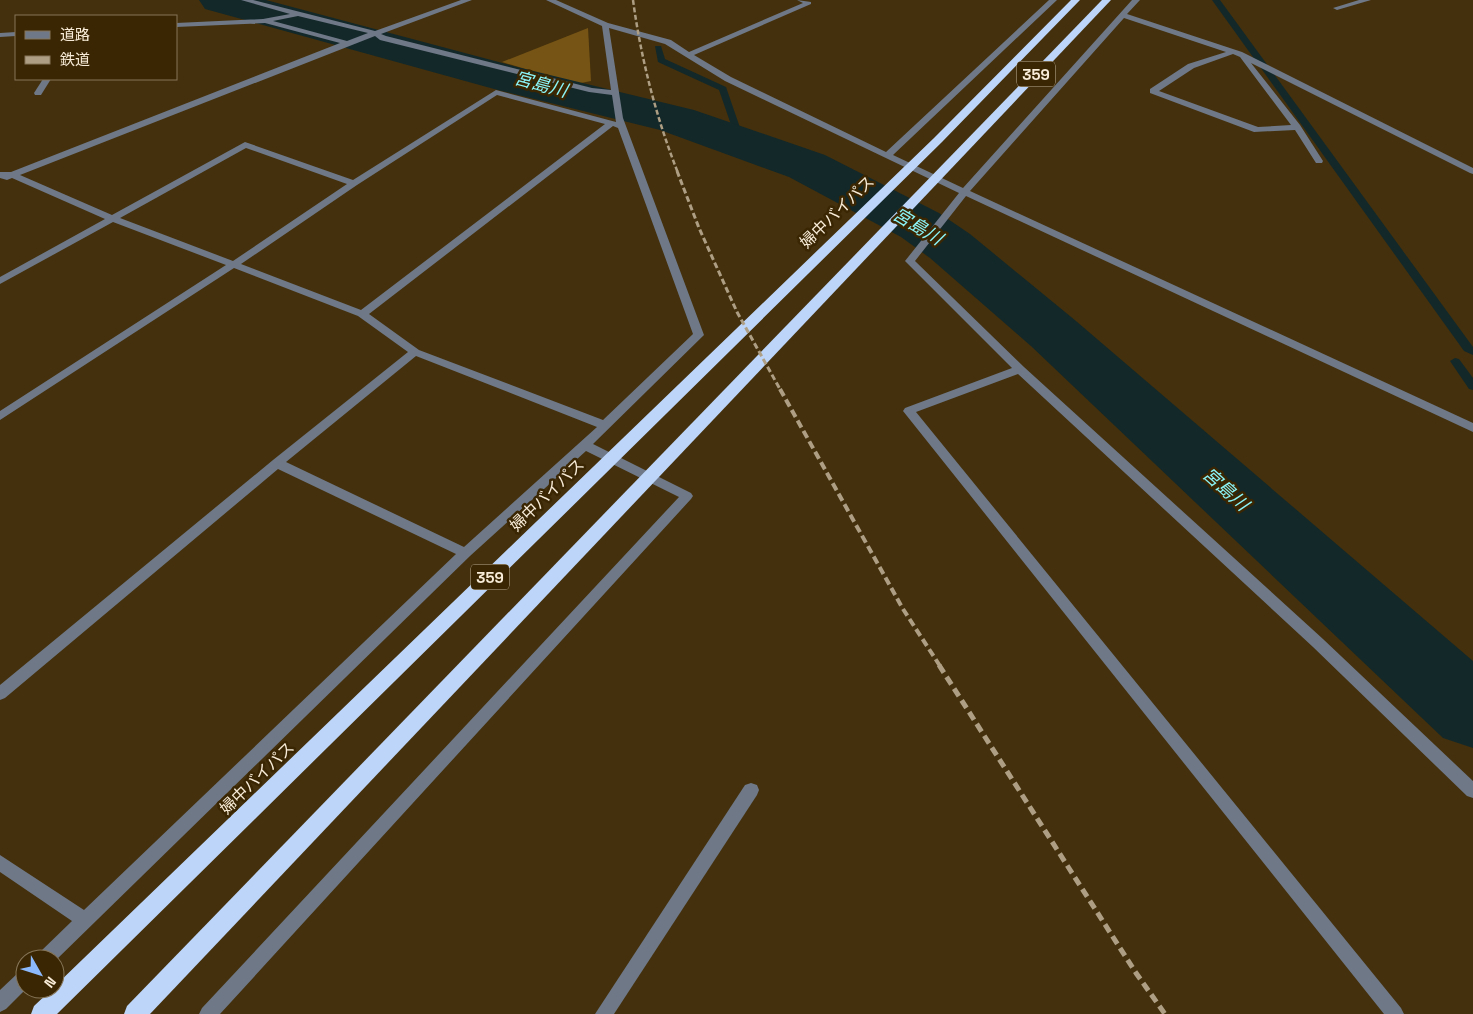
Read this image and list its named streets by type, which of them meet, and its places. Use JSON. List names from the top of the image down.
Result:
{
  "streets": {
    "highway": ["359", "婦中バイパス"]
  },
  "water": ["宮島川"],
  "legend": ["道路", "鉄道"],
  "north": "bottom right"
}
